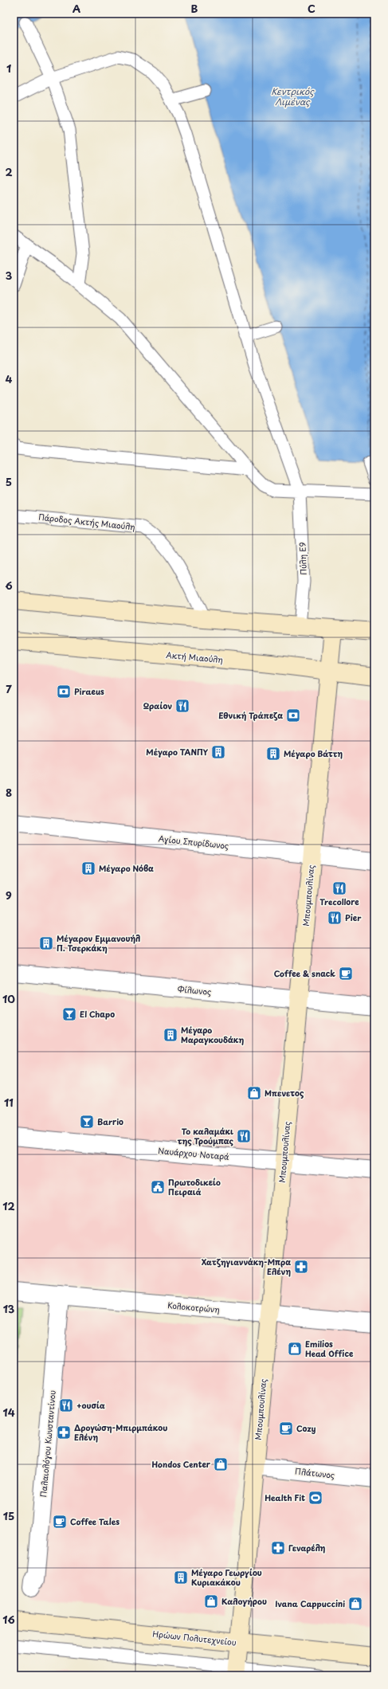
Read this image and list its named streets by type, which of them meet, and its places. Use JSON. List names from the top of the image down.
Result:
{
  "streets": {
    "main road": ["Ακτή Μιαούλη", "Μπουμπουλίνας", "Ηρώων Πολυτεχνείου"],
    "street": [
      "Αγίου Σπυρίδωνος",
      "Φίλωνος",
      "Ναυάρχου Νοταρά",
      "Κολοκοτρώνη",
      "Παλαιολόγου Κωνσταντίνου",
      "Πλάτωνος"
    ],
    "lane": ["Πάροδος Ακτής Μιαούλη", "Πύλη Ε9"]
  },
  "crossings": [
    ["Ακτή Μιαούλη", "Μπουμπουλίνας"],
    ["Αγίου Σπυρίδωνος", "Μπουμπουλίνας"],
    ["Μπουμπουλίνας", "Φίλωνος"],
    ["Μπουμπουλίνας", "Ναυάρχου Νοταρά"],
    ["Μπουμπουλίνας", "Κολοκοτρώνη"],
    ["Μπουμπουλίνας", "Πλάτωνος"],
    ["Μπουμπουλίνας", "Ηρώων Πολυτεχνείου"],
    ["Κολοκοτρώνη", "Παλαιολόγου Κωνσταντίνου"]
  ],
  "water": ["Κεντρικός Λιμένας"],
  "places": {
    "bank": ["Piraeus", "Εθνική Τράπεζα"],
    "restaurant": [
      "Ωραίον",
      "Trecollore",
      "Pier",
      "Το καλαμάκι της Τρούμπας",
      "+ουσία"
    ],
    "building": [
      "Μέγαρο ΤΑΝΠΥ",
      "Μέγαρο Βάττη",
      "Μέγαρο Νόβα",
      "Μέγαρον Εμμανουήλ Π. Τσερκάκη",
      "Μέγαρο Μαραγκουδάκη",
      "Μέγαρο Γεωργίου Κυριακάκου"
    ],
    "cafe": ["Coffee & snack", "Cozy", "Coffee Tales"],
    "bar": ["El Chapo", "Barrio"],
    "shop": [
      "Μπενετος",
      "Emilios Head Office",
      "Hondos Center",
      "Καλογήρου",
      "Ivana Cappuccini"
    ],
    "public building": ["Πρωτοδικείο Πειραιά"],
    "pharmacy": ["Χατζηγιαννάκη-Μπρα Ελένη", "Δρογώση-Μπιρμπάκου Ελένη", "Γεναρέλη"],
    "sports": ["Health Fit"]
  },
  "grid": {
    "columns": ["A", "B", "C"],
    "rows": [
      "1",
      "2",
      "3",
      "4",
      "5",
      "6",
      "7",
      "8",
      "9",
      "10",
      "11",
      "12",
      "13",
      "14",
      "15",
      "16"
    ]
  }
}
